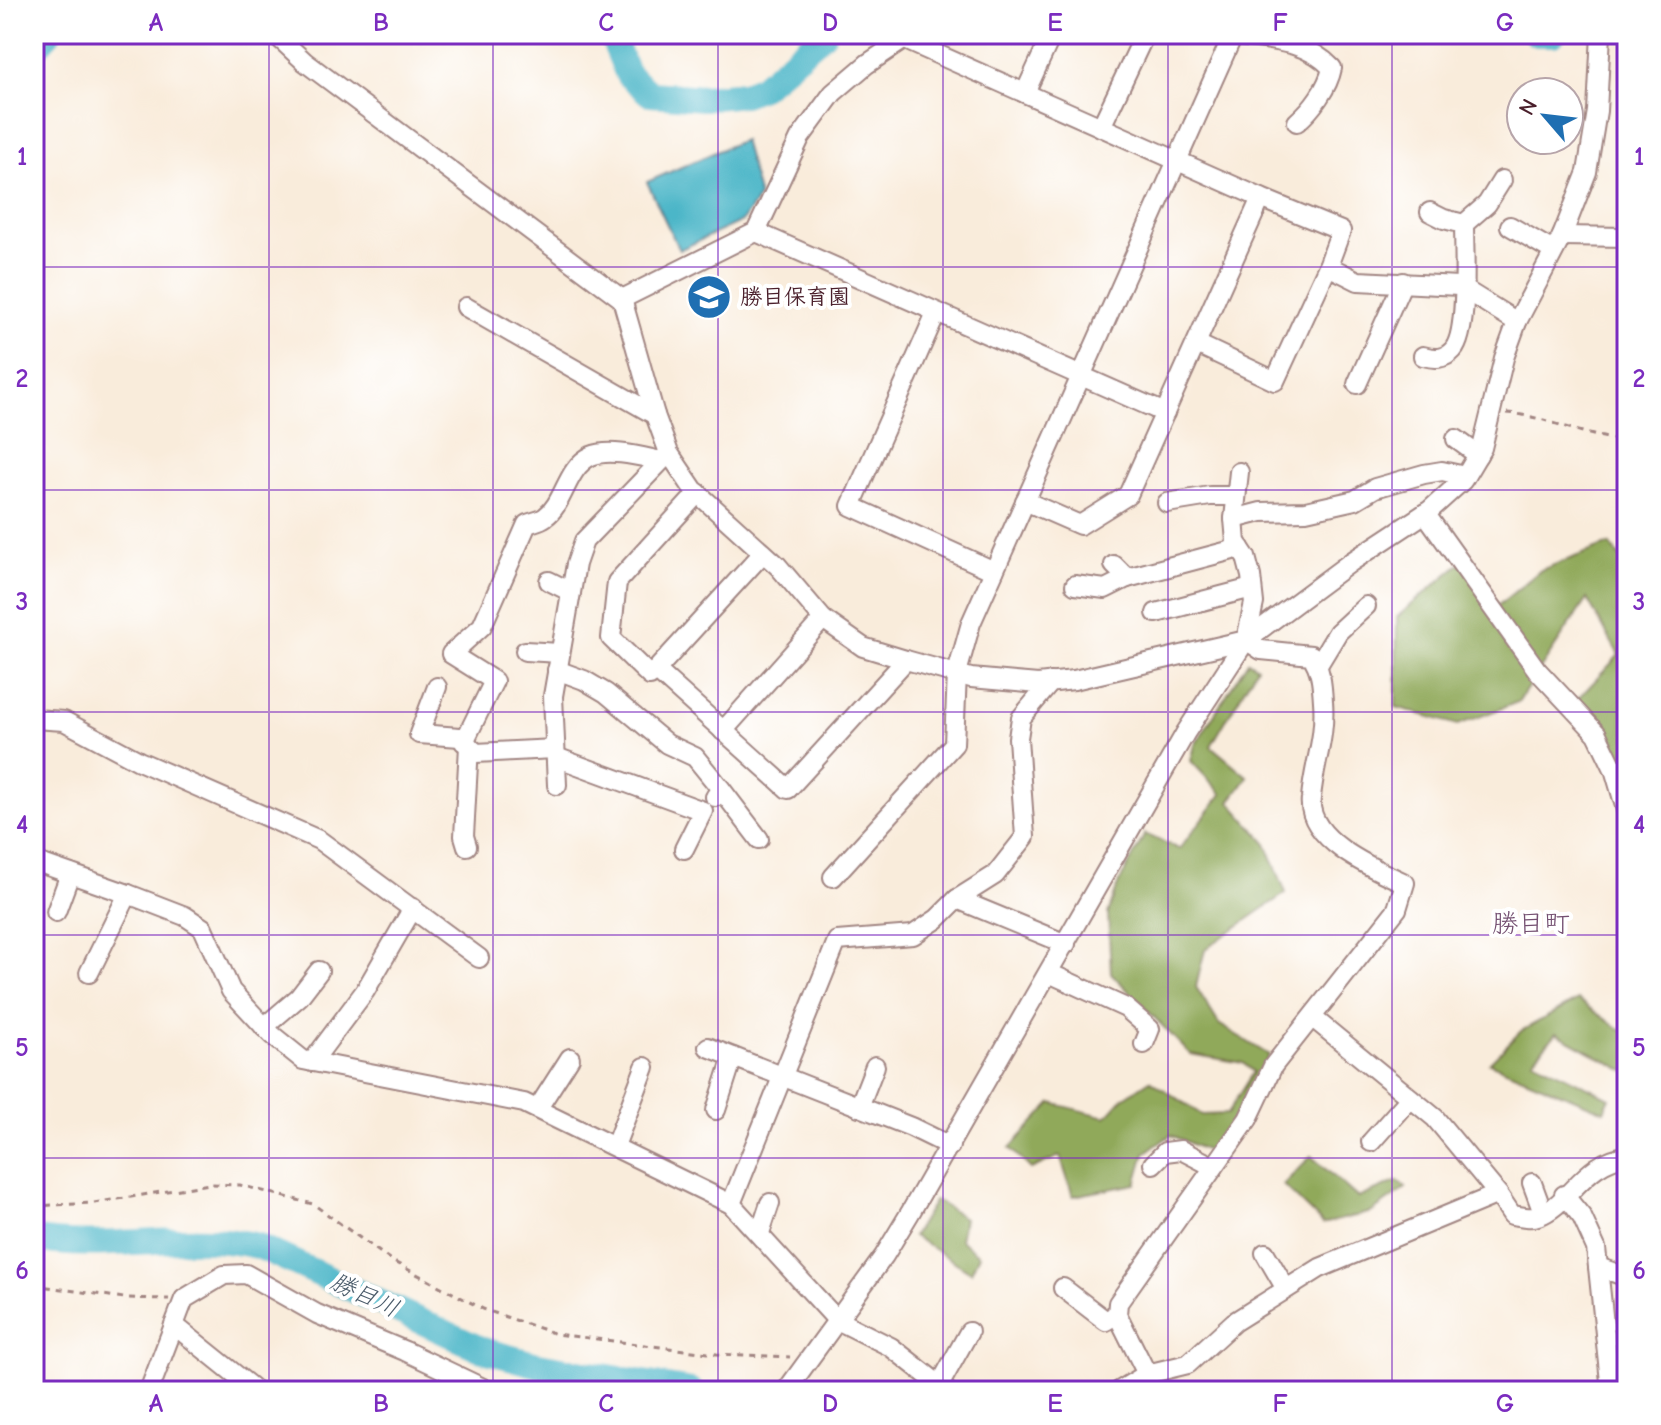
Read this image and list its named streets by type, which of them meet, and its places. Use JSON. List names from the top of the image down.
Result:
{
  "districts": ["勝目町"],
  "water": ["勝目川"],
  "places": {
    "school or university": ["勝目保育園"]
  },
  "north": "top left",
  "grid": {
    "columns": [
      "A",
      "B",
      "C",
      "D",
      "E",
      "F",
      "G"
    ],
    "rows": [
      "1",
      "2",
      "3",
      "4",
      "5",
      "6"
    ]
  }
}
